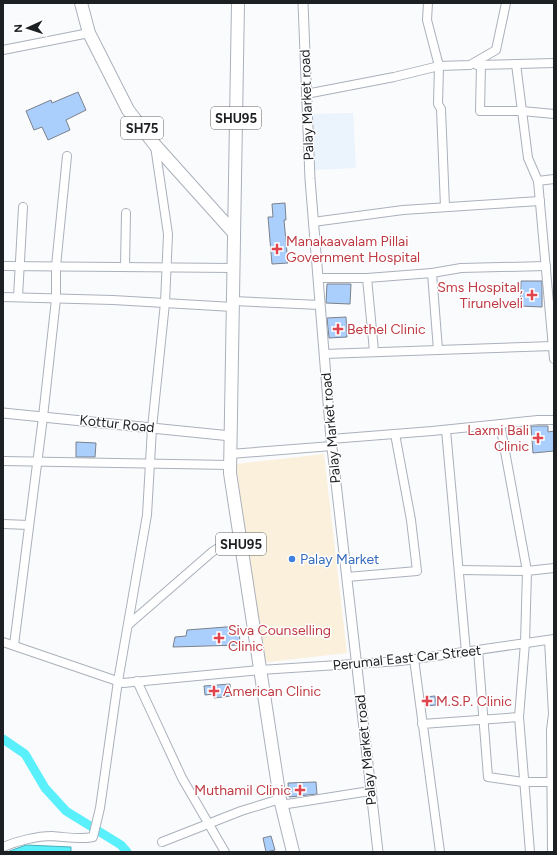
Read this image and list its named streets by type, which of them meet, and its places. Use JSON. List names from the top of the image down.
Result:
{
  "streets": {
    "main road": ["SHU95", "SH75"],
    "street": ["Palay Market road", "Kottur Road", "Perumal East Car Street"]
  },
  "crossings": [
    ["Palay Market road", "Perumal East Car Street"],
    ["SHU95", "SH75"],
    ["SHU95", "Kottur Road"],
    ["SHU95", "Perumal East Car Street"]
  ],
  "places": {
    "health": [
      "Manakaavalam Pillai Government Hospital",
      "Sms Hospital, Tirunelveli",
      "Bethel Clinic",
      "Laxmi Bali Clinic",
      "Siva Counselling Clinic",
      "American Clinic",
      "M.S.P. Clinic",
      "Muthamil Clinic"
    ],
    "other": ["Palay Market"]
  },
  "north": "left"
}
